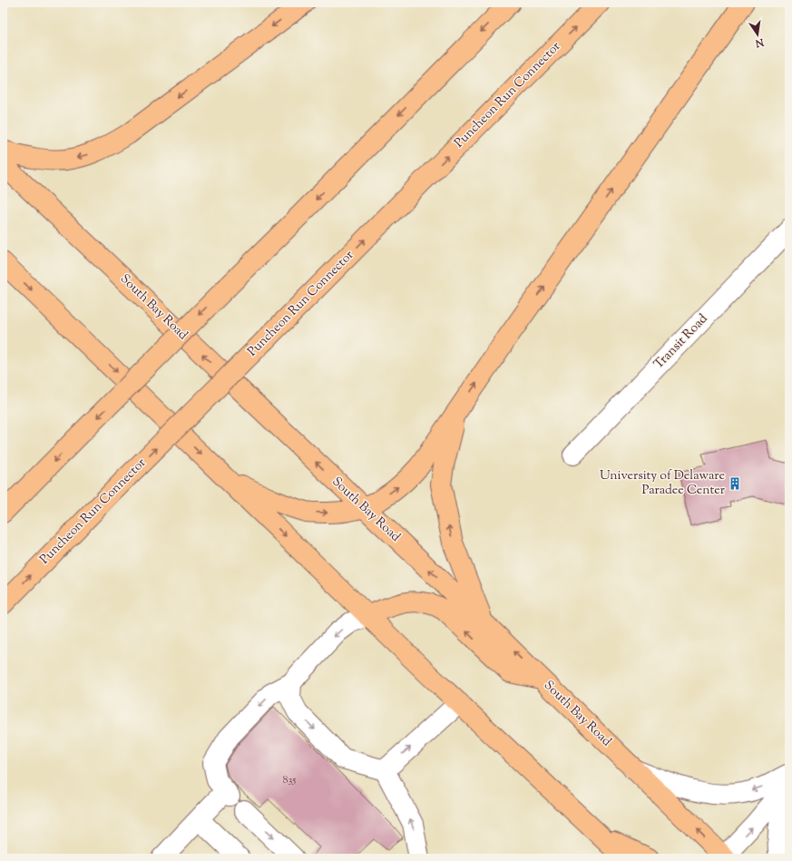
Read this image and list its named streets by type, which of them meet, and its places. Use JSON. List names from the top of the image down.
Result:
{
  "streets": {
    "highway": ["Puncheon Run Connector", "South Bay Road"],
    "street": ["Transit Road"]
  },
  "places": {
    "building": ["University of Delaware Paradee Center"]
  },
  "house_numbers": ["835"],
  "north": "bottom"
}
